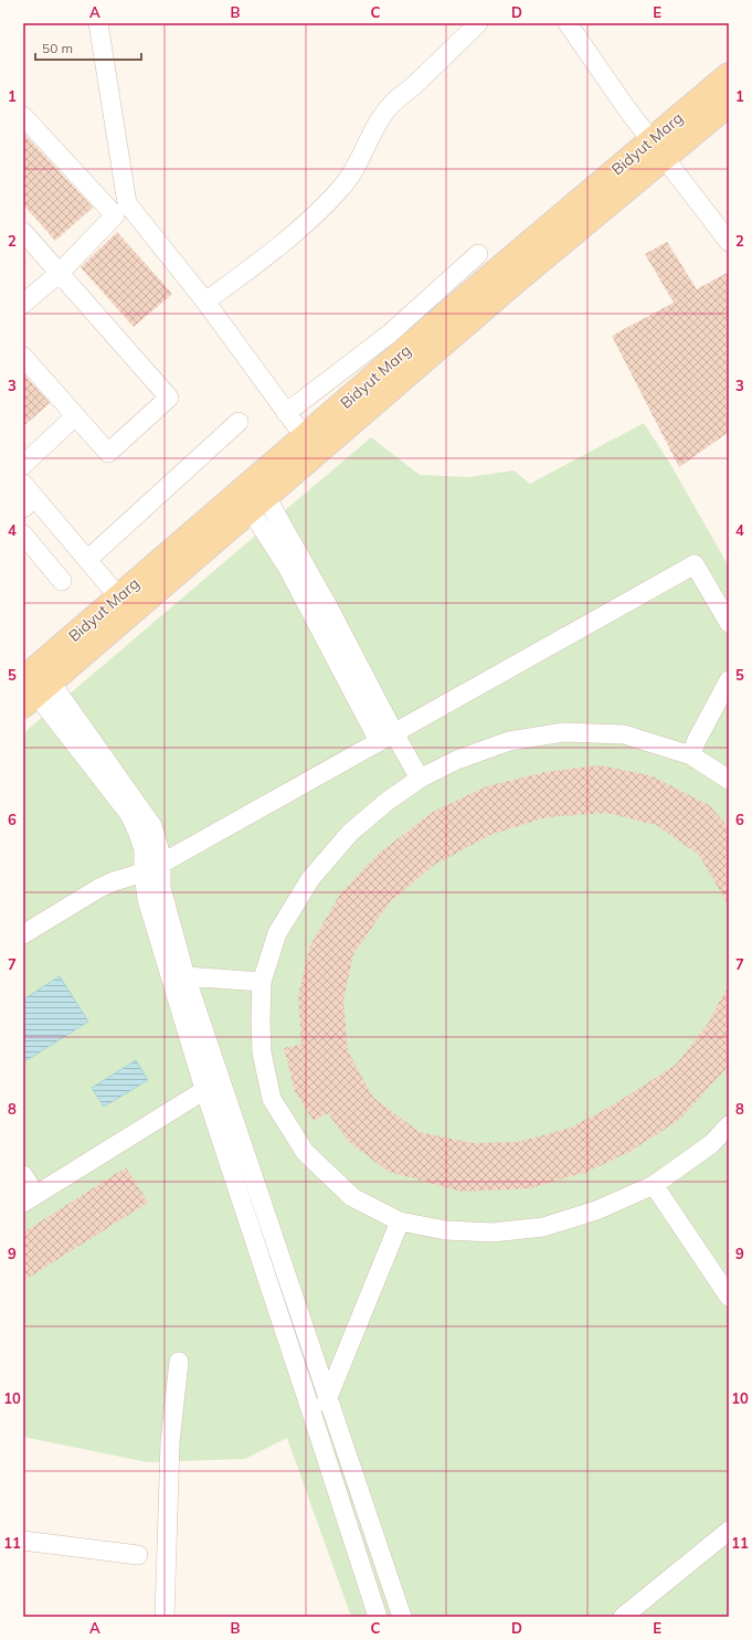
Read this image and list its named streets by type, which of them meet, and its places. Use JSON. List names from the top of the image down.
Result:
{
  "streets": {
    "main road": ["Bidyut Marg"]
  },
  "scale_bar": "50 m",
  "grid": {
    "columns": [
      "A",
      "B",
      "C",
      "D",
      "E"
    ],
    "rows": [
      "1",
      "2",
      "3",
      "4",
      "5",
      "6",
      "7",
      "8",
      "9",
      "10",
      "11"
    ]
  }
}
